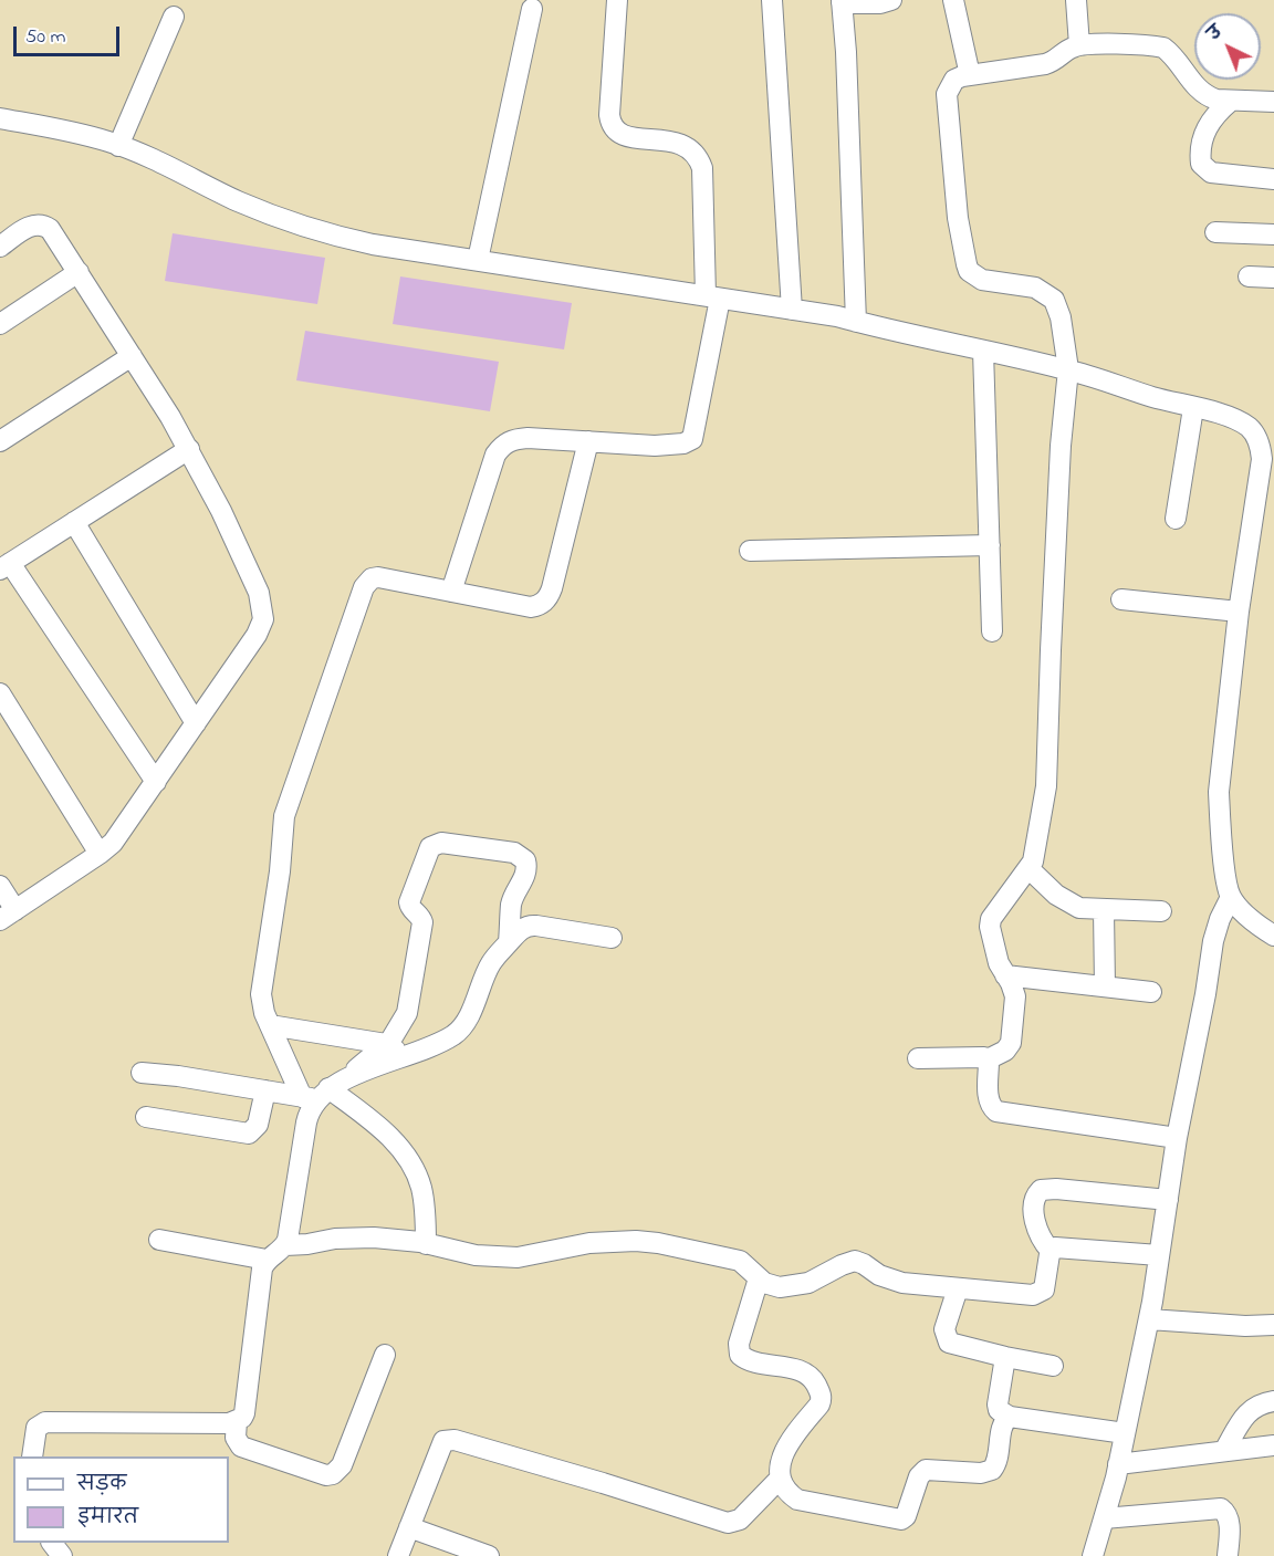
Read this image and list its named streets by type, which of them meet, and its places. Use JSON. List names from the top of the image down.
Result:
{
  "legend": ["सड़क", "इमारत"],
  "scale_bar": "50 m",
  "north": "top left"
}
